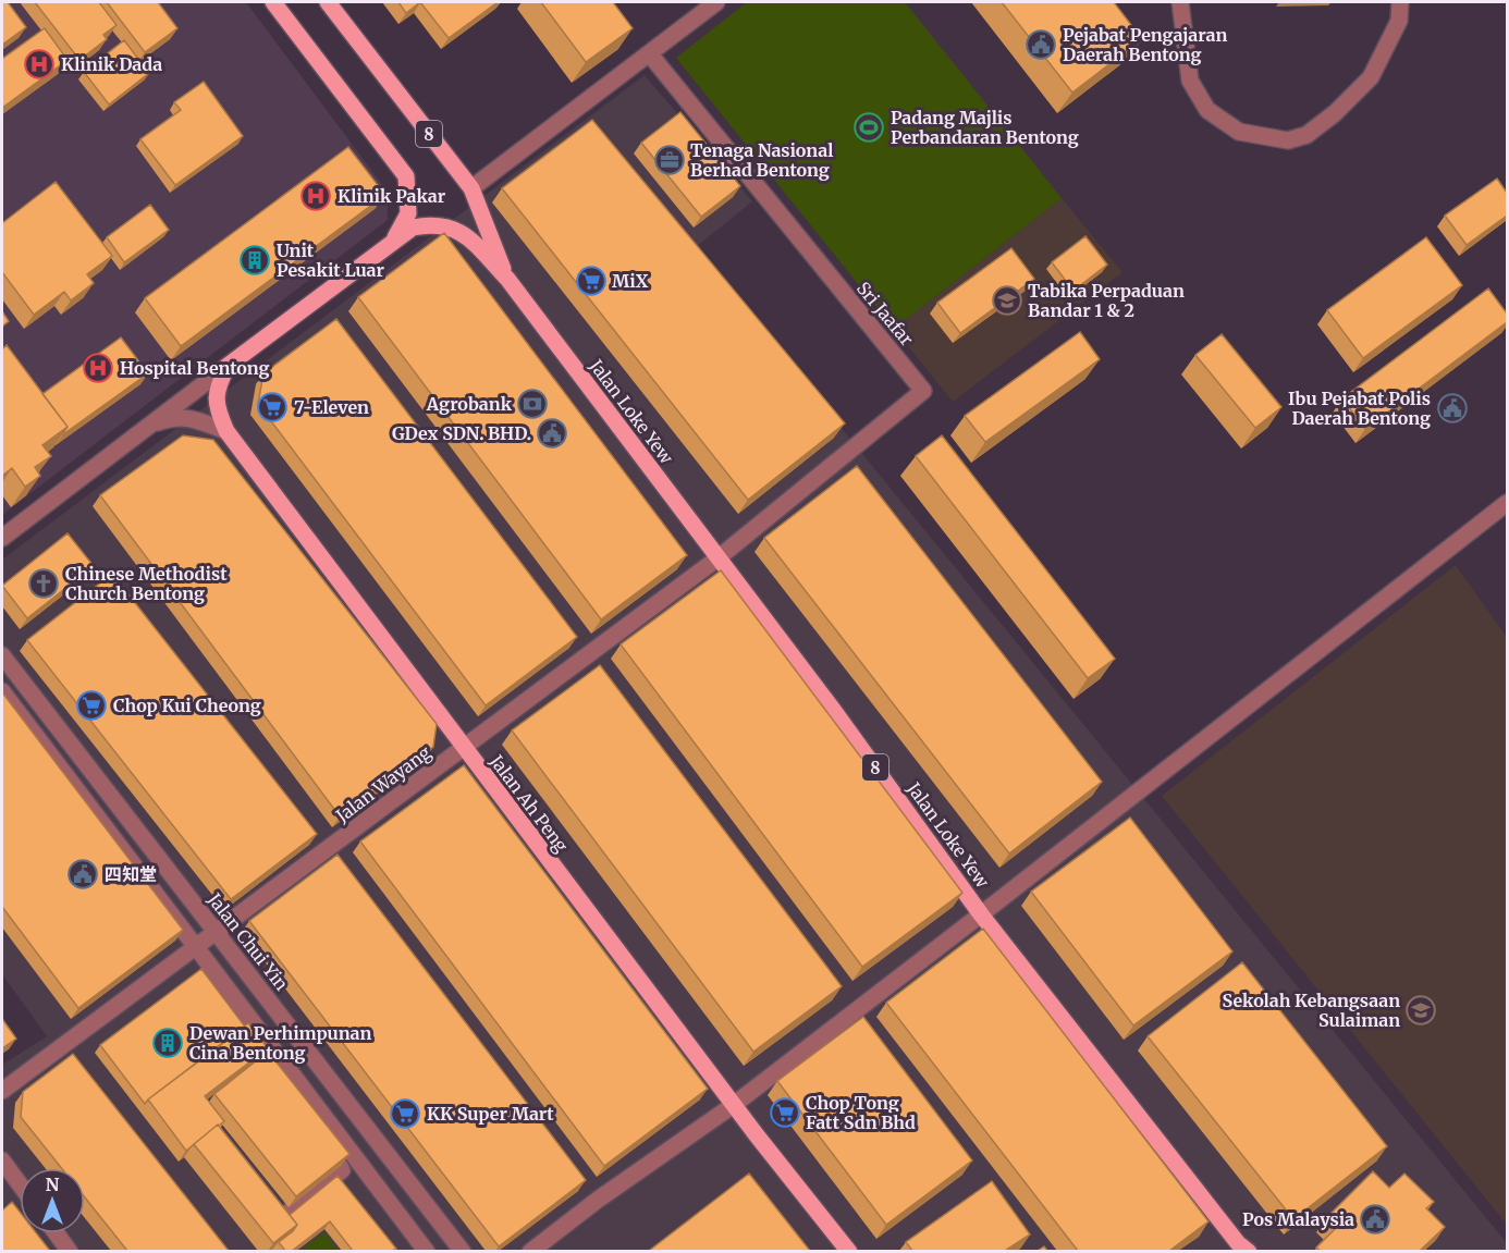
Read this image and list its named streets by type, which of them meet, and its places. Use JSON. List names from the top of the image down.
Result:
{
  "streets": {
    "main road": ["8", "Jalan Loke Yew", "Jalan Ah Peng"],
    "street": ["Sri Jaafar", "Jalan Wayang", "Jalan Chui Yin"]
  },
  "crossings": [
    ["8", "Jalan Loke Yew"],
    ["Sri Jaafar", "Jalan Loke Yew"],
    ["Sri Jaafar", "Jalan Wayang"],
    ["Jalan Loke Yew", "Jalan Wayang"],
    ["Jalan Wayang", "Jalan Ah Peng"],
    ["Jalan Wayang", "Jalan Chui Yin"]
  ],
  "places": {
    "public building": [
      "Pejabat Pengajaran Daerah Bentong",
      "Ibu Pejabat Polis Daerah Bentong",
      "GDex SDN. BHD.",
      "四知堂",
      "Pos Malaysia"
    ],
    "hospital": ["Klinik Dada", "Klinik Pakar", "Hospital Bentong"],
    "sports": ["Padang Majlis Perbandaran Bentong"],
    "office": ["Tenaga Nasional Berhad Bentong"],
    "building": ["Unit Pesakit Luar", "Dewan Perhimpunan Cina Bentong"],
    "supermarket": [
      "MiX",
      "7-Eleven",
      "Chop Kui Cheong",
      "Chop Tong Fatt Sdn Bhd",
      "KK Super Mart"
    ],
    "school or university": ["Tabika Perpaduan Bandar 1 & 2", "Sekolah Kebangsaan Sulaiman"],
    "bank": ["Agrobank"],
    "church": ["Chinese Methodist Church Bentong"]
  },
  "north": "top"
}
